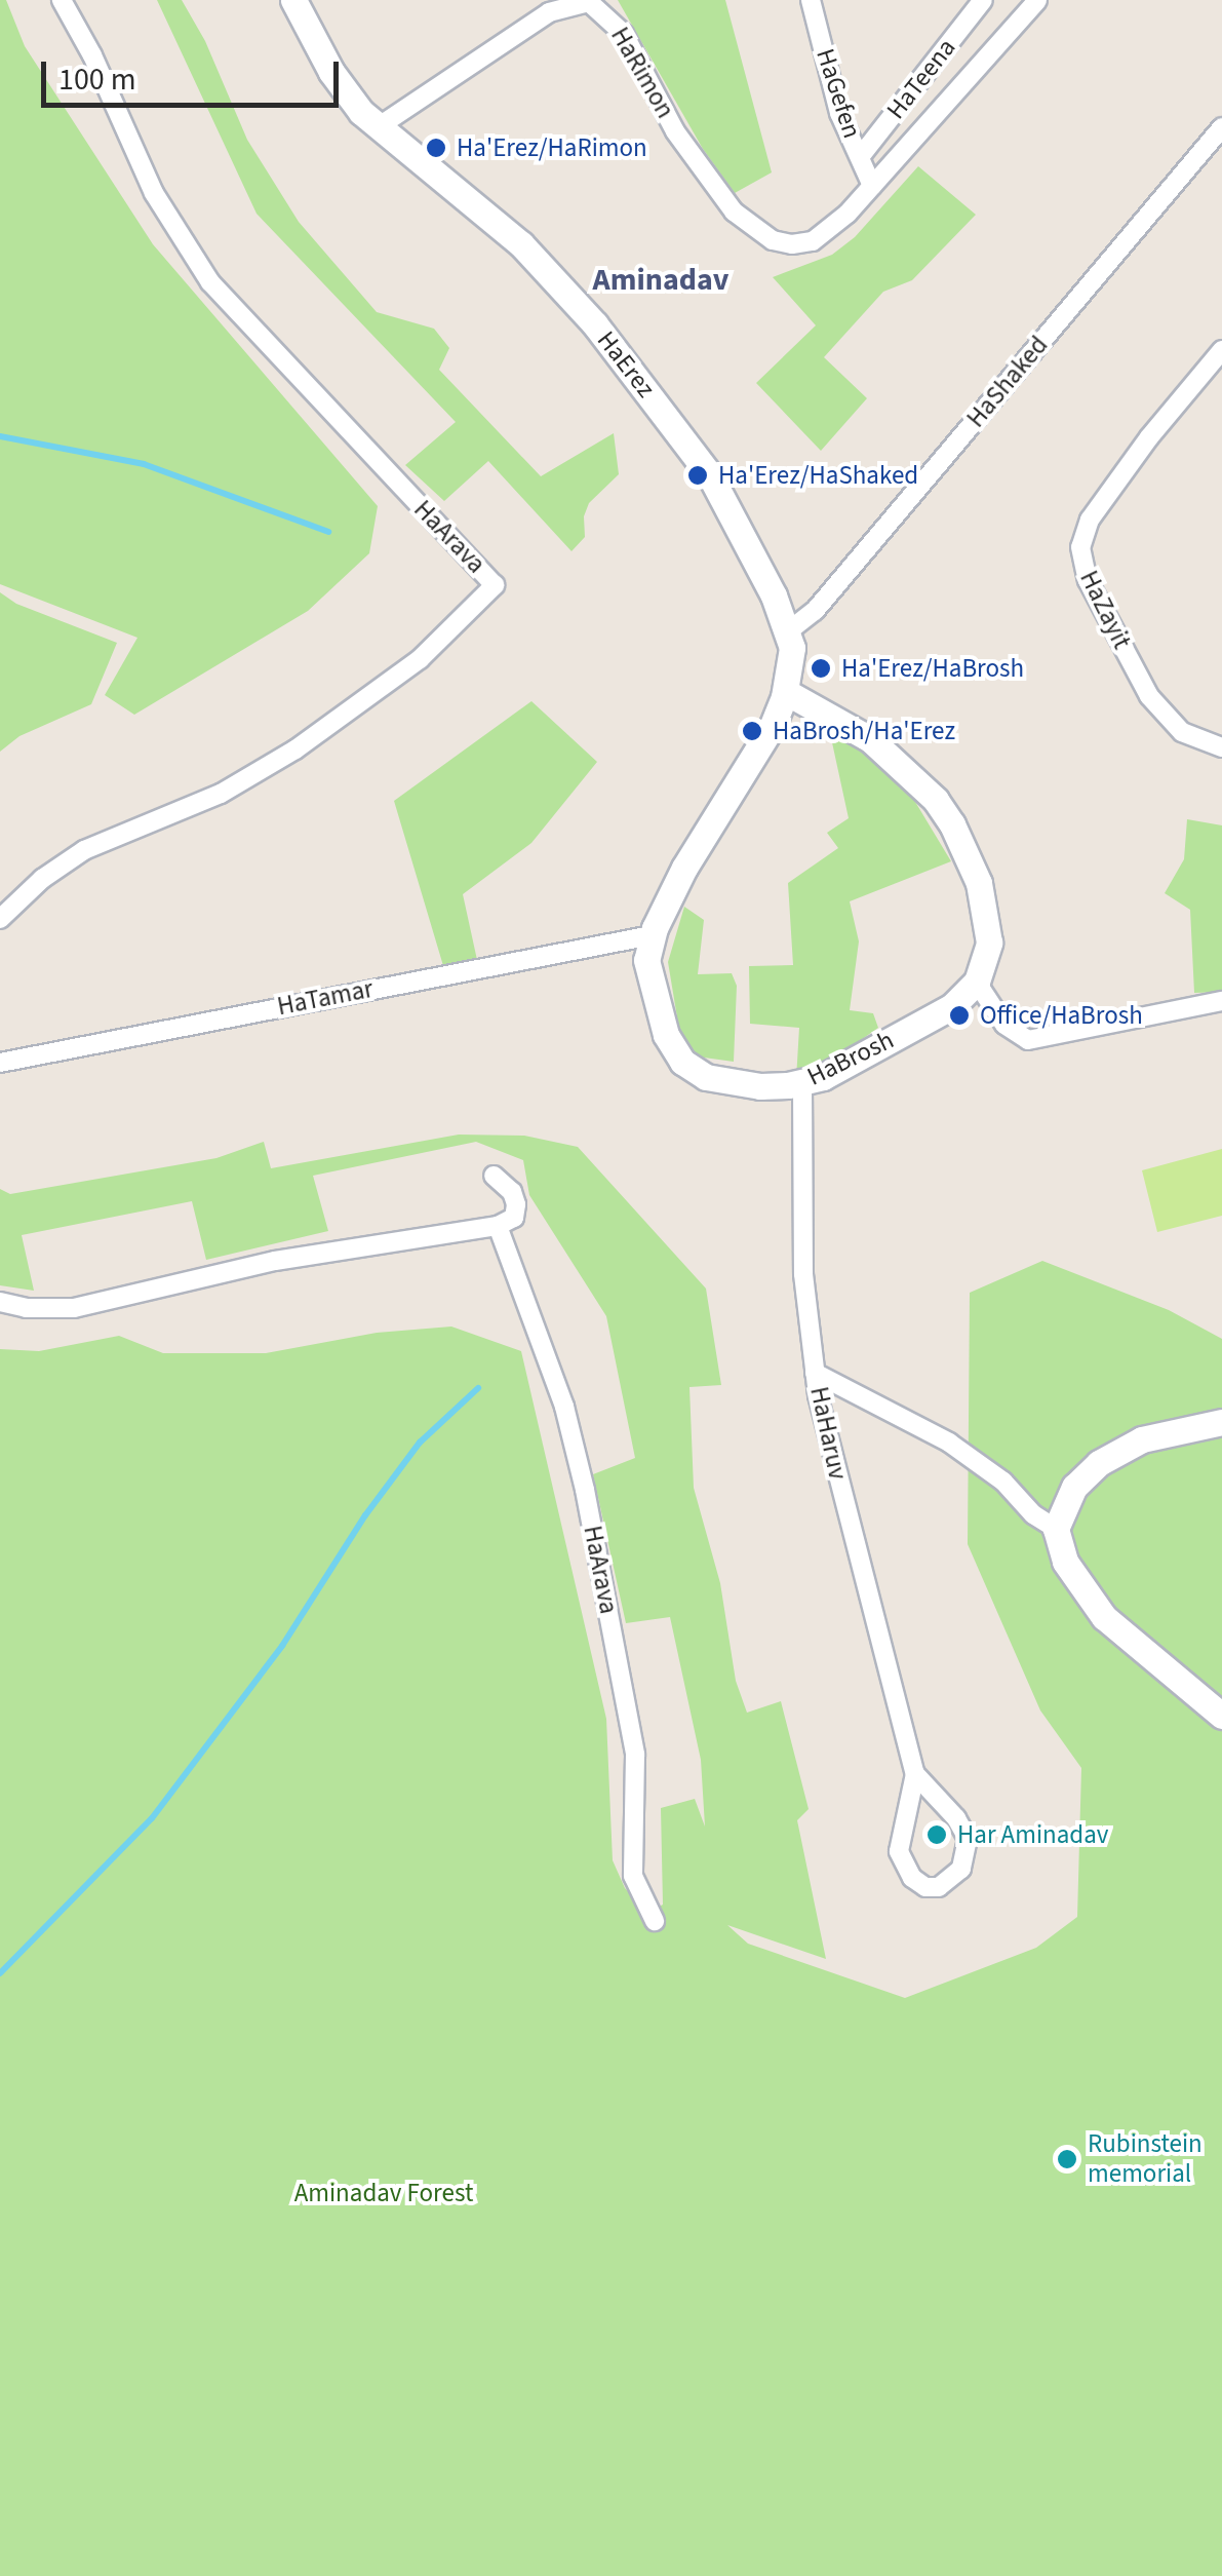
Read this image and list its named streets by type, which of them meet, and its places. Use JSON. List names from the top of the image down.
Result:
{
  "streets": {
    "street": [
      "HaRimon",
      "HaTeena",
      "HaGefen",
      "HaErez",
      "HaShaked",
      "HaArava",
      "HaZayit",
      "HaTamar",
      "HaBrosh",
      "HaHaruv"
    ]
  },
  "crossings": [
    ["HaRimon", "HaGefen"],
    ["HaRimon", "HaErez"],
    ["HaTeena", "HaGefen"],
    ["HaErez", "HaShaked"],
    ["HaErez", "HaTamar"],
    ["HaErez", "HaBrosh"],
    ["HaErez", "HaHaruv"],
    ["HaTamar", "HaBrosh"],
    ["HaTamar", "HaHaruv"],
    ["HaBrosh", "HaHaruv"]
  ],
  "districts": ["Aminadav"],
  "parks": ["Aminadav Forest"],
  "places": [
    "Ha'Erez/HaRimon",
    "Ha'Erez/HaShaked",
    "Ha'Erez/HaBrosh",
    "HaBrosh/Ha'Erez",
    "Office/HaBrosh",
    "Har Aminadav",
    "Rubinstein memorial"
  ],
  "scale_bar": "100 m"
}
